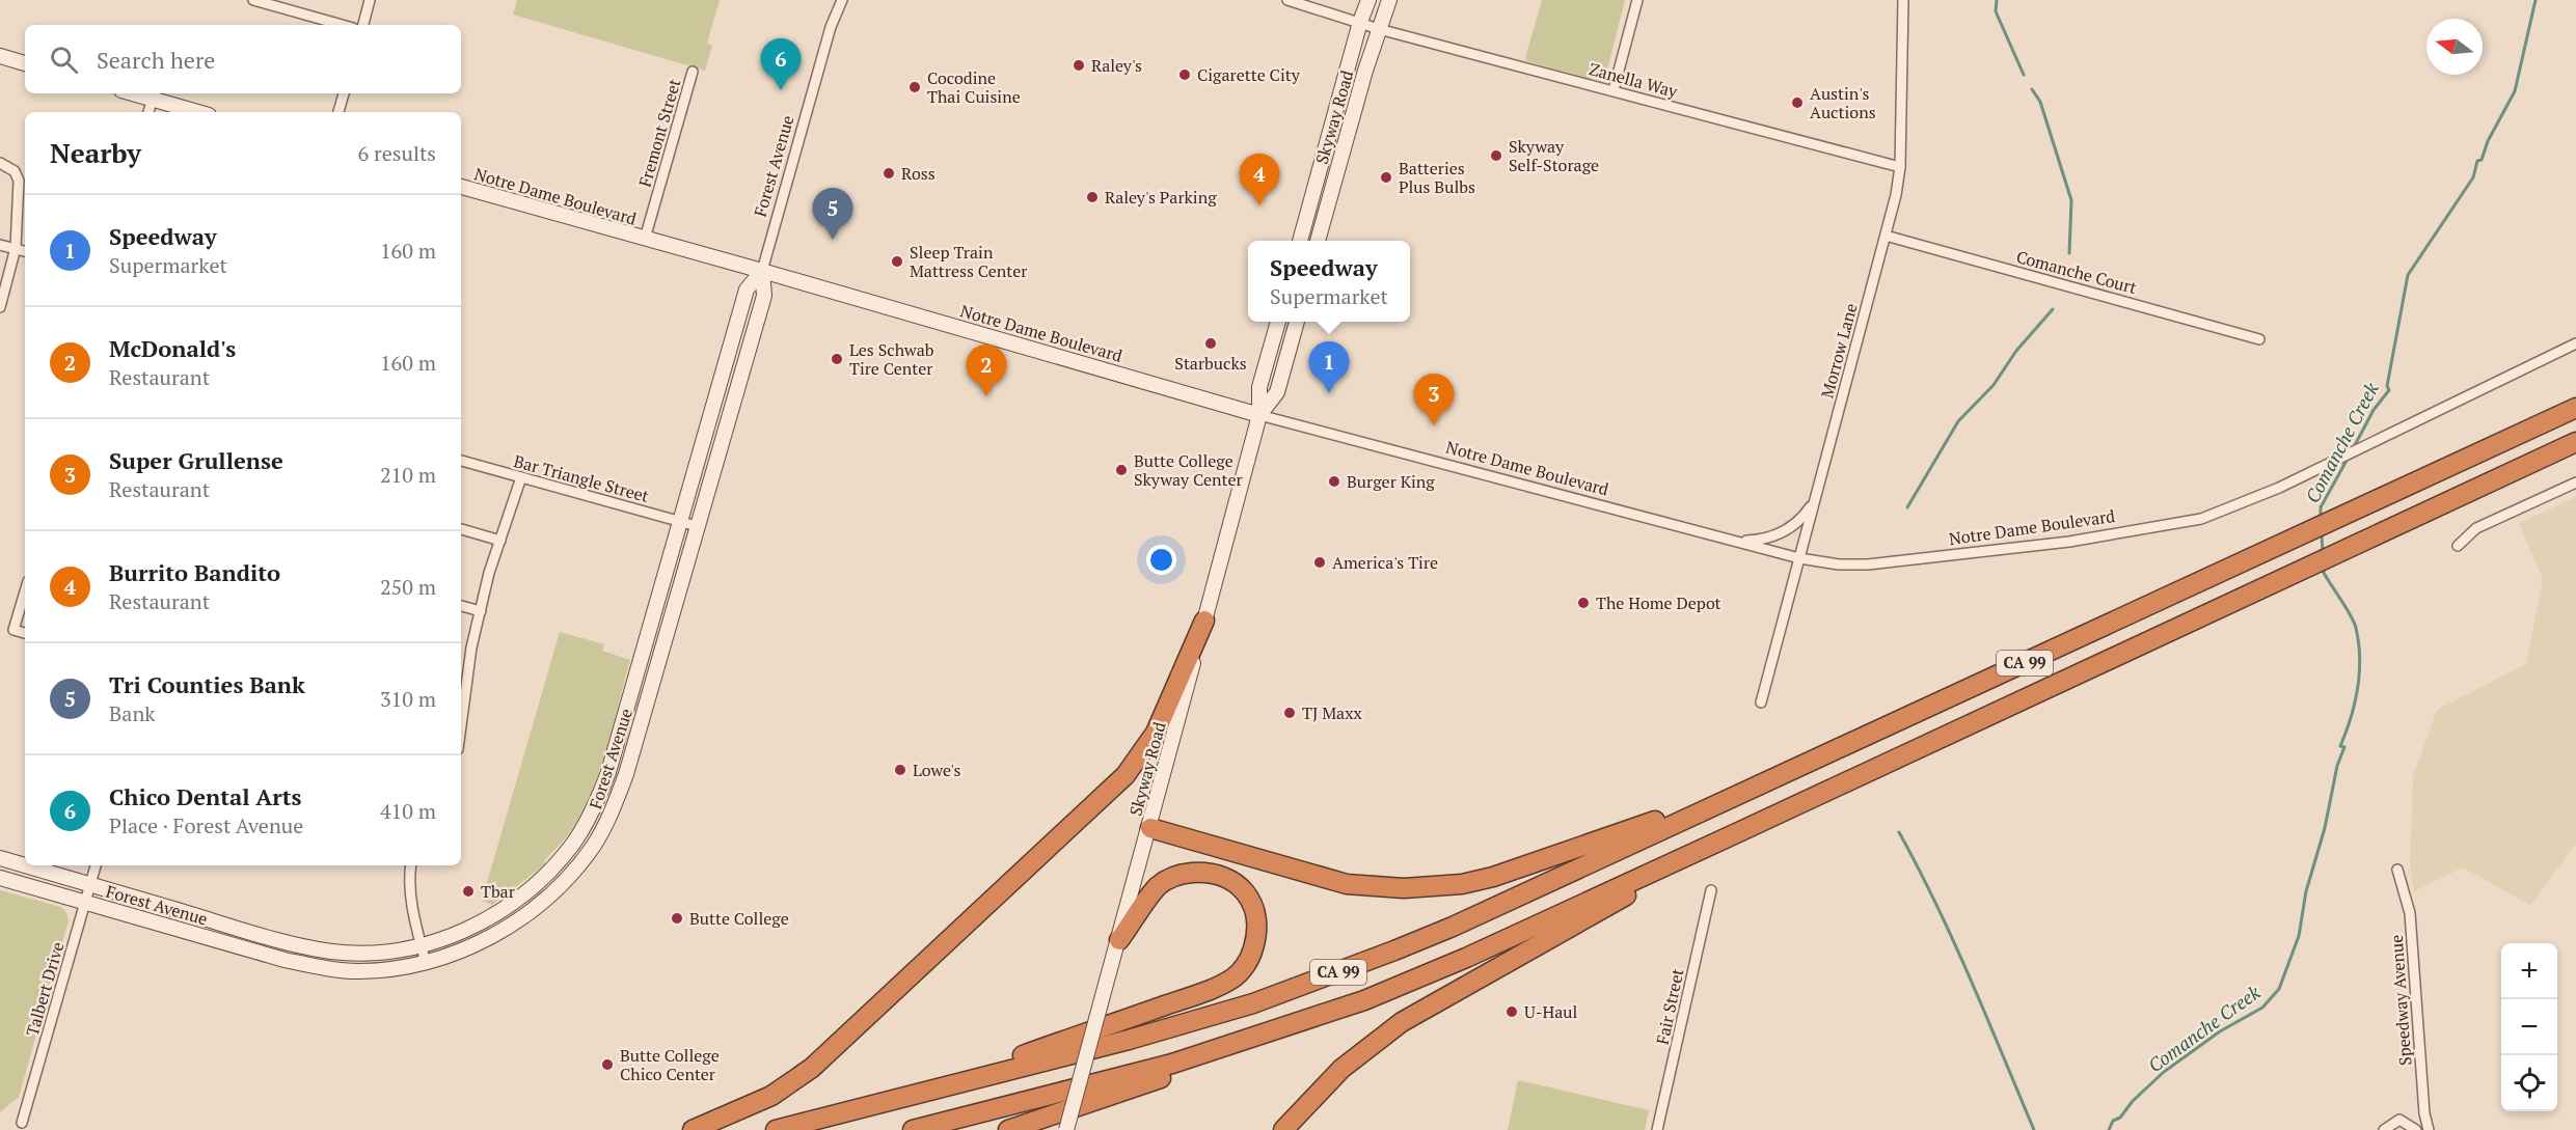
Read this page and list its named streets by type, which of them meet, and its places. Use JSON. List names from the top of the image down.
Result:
{
  "streets": {
    "highway": ["CA 99"],
    "street": [
      "Zanella Way",
      "Skyway Road",
      "Fremont Street",
      "Forest Avenue",
      "Notre Dame Boulevard",
      "Comanche Court",
      "Morrow Lane",
      "Bar Triangle Street",
      "Talbert Drive",
      "Speedway Avenue",
      "Fair Street"
    ]
  },
  "crossings": [
    ["Zanella Way", "Skyway Road"],
    ["Zanella Way", "Morrow Lane"],
    ["Skyway Road", "Notre Dame Boulevard"],
    ["Fremont Street", "Notre Dame Boulevard"],
    ["Forest Avenue", "Notre Dame Boulevard"],
    ["Forest Avenue", "Bar Triangle Street"],
    ["Forest Avenue", "Talbert Drive"],
    ["Notre Dame Boulevard", "Morrow Lane"],
    ["Comanche Court", "Morrow Lane"]
  ],
  "water": ["Comanche Creek"],
  "places": [
    "Raley's",
    "Cigarette City",
    "Cocodine Thai Cuisine",
    "Austin's Auctions",
    "Skyway Self-Storage",
    "Ross",
    "Batteries Plus Bulbs",
    "Raley's Parking",
    "Sleep Train Mattress Center",
    "Starbucks",
    "Les Schwab Tire Center",
    "Butte College Skyway Center",
    "Burger King",
    "America's Tire",
    "The Home Depot",
    "TJ Maxx",
    "Lowe's",
    "Tbar",
    "Butte College",
    "U-Haul",
    "Butte College Chico Center"
  ],
  "north": "left",
  "page": {
    "search": "Search here",
    "pins": [
      "6",
      "4",
      "5",
      "1",
      "2",
      "3"
    ],
    "heading": ["Nearby", "6 results"],
    "list": [
      {
        "mark": "1",
        "name": "Speedway",
        "note": "Supermarket",
        "value": "160 m"
      },
      {
        "mark": "2",
        "name": "McDonald's",
        "note": "Restaurant",
        "value": "160 m"
      },
      {
        "mark": "3",
        "name": "Super Grullense",
        "note": "Restaurant",
        "value": "210 m"
      },
      {
        "mark": "4",
        "name": "Burrito Bandito",
        "note": "Restaurant",
        "value": "250 m"
      },
      {
        "mark": "5",
        "name": "Tri Counties Bank",
        "note": "Bank",
        "value": "310 m"
      },
      {
        "mark": "6",
        "name": "Chico Dental Arts",
        "note": "Place · Forest Avenue",
        "value": "410 m"
      }
    ],
    "popup": ["Speedway", "Supermarket"],
    "map_buttons": ["+", "−"]
  }
}
